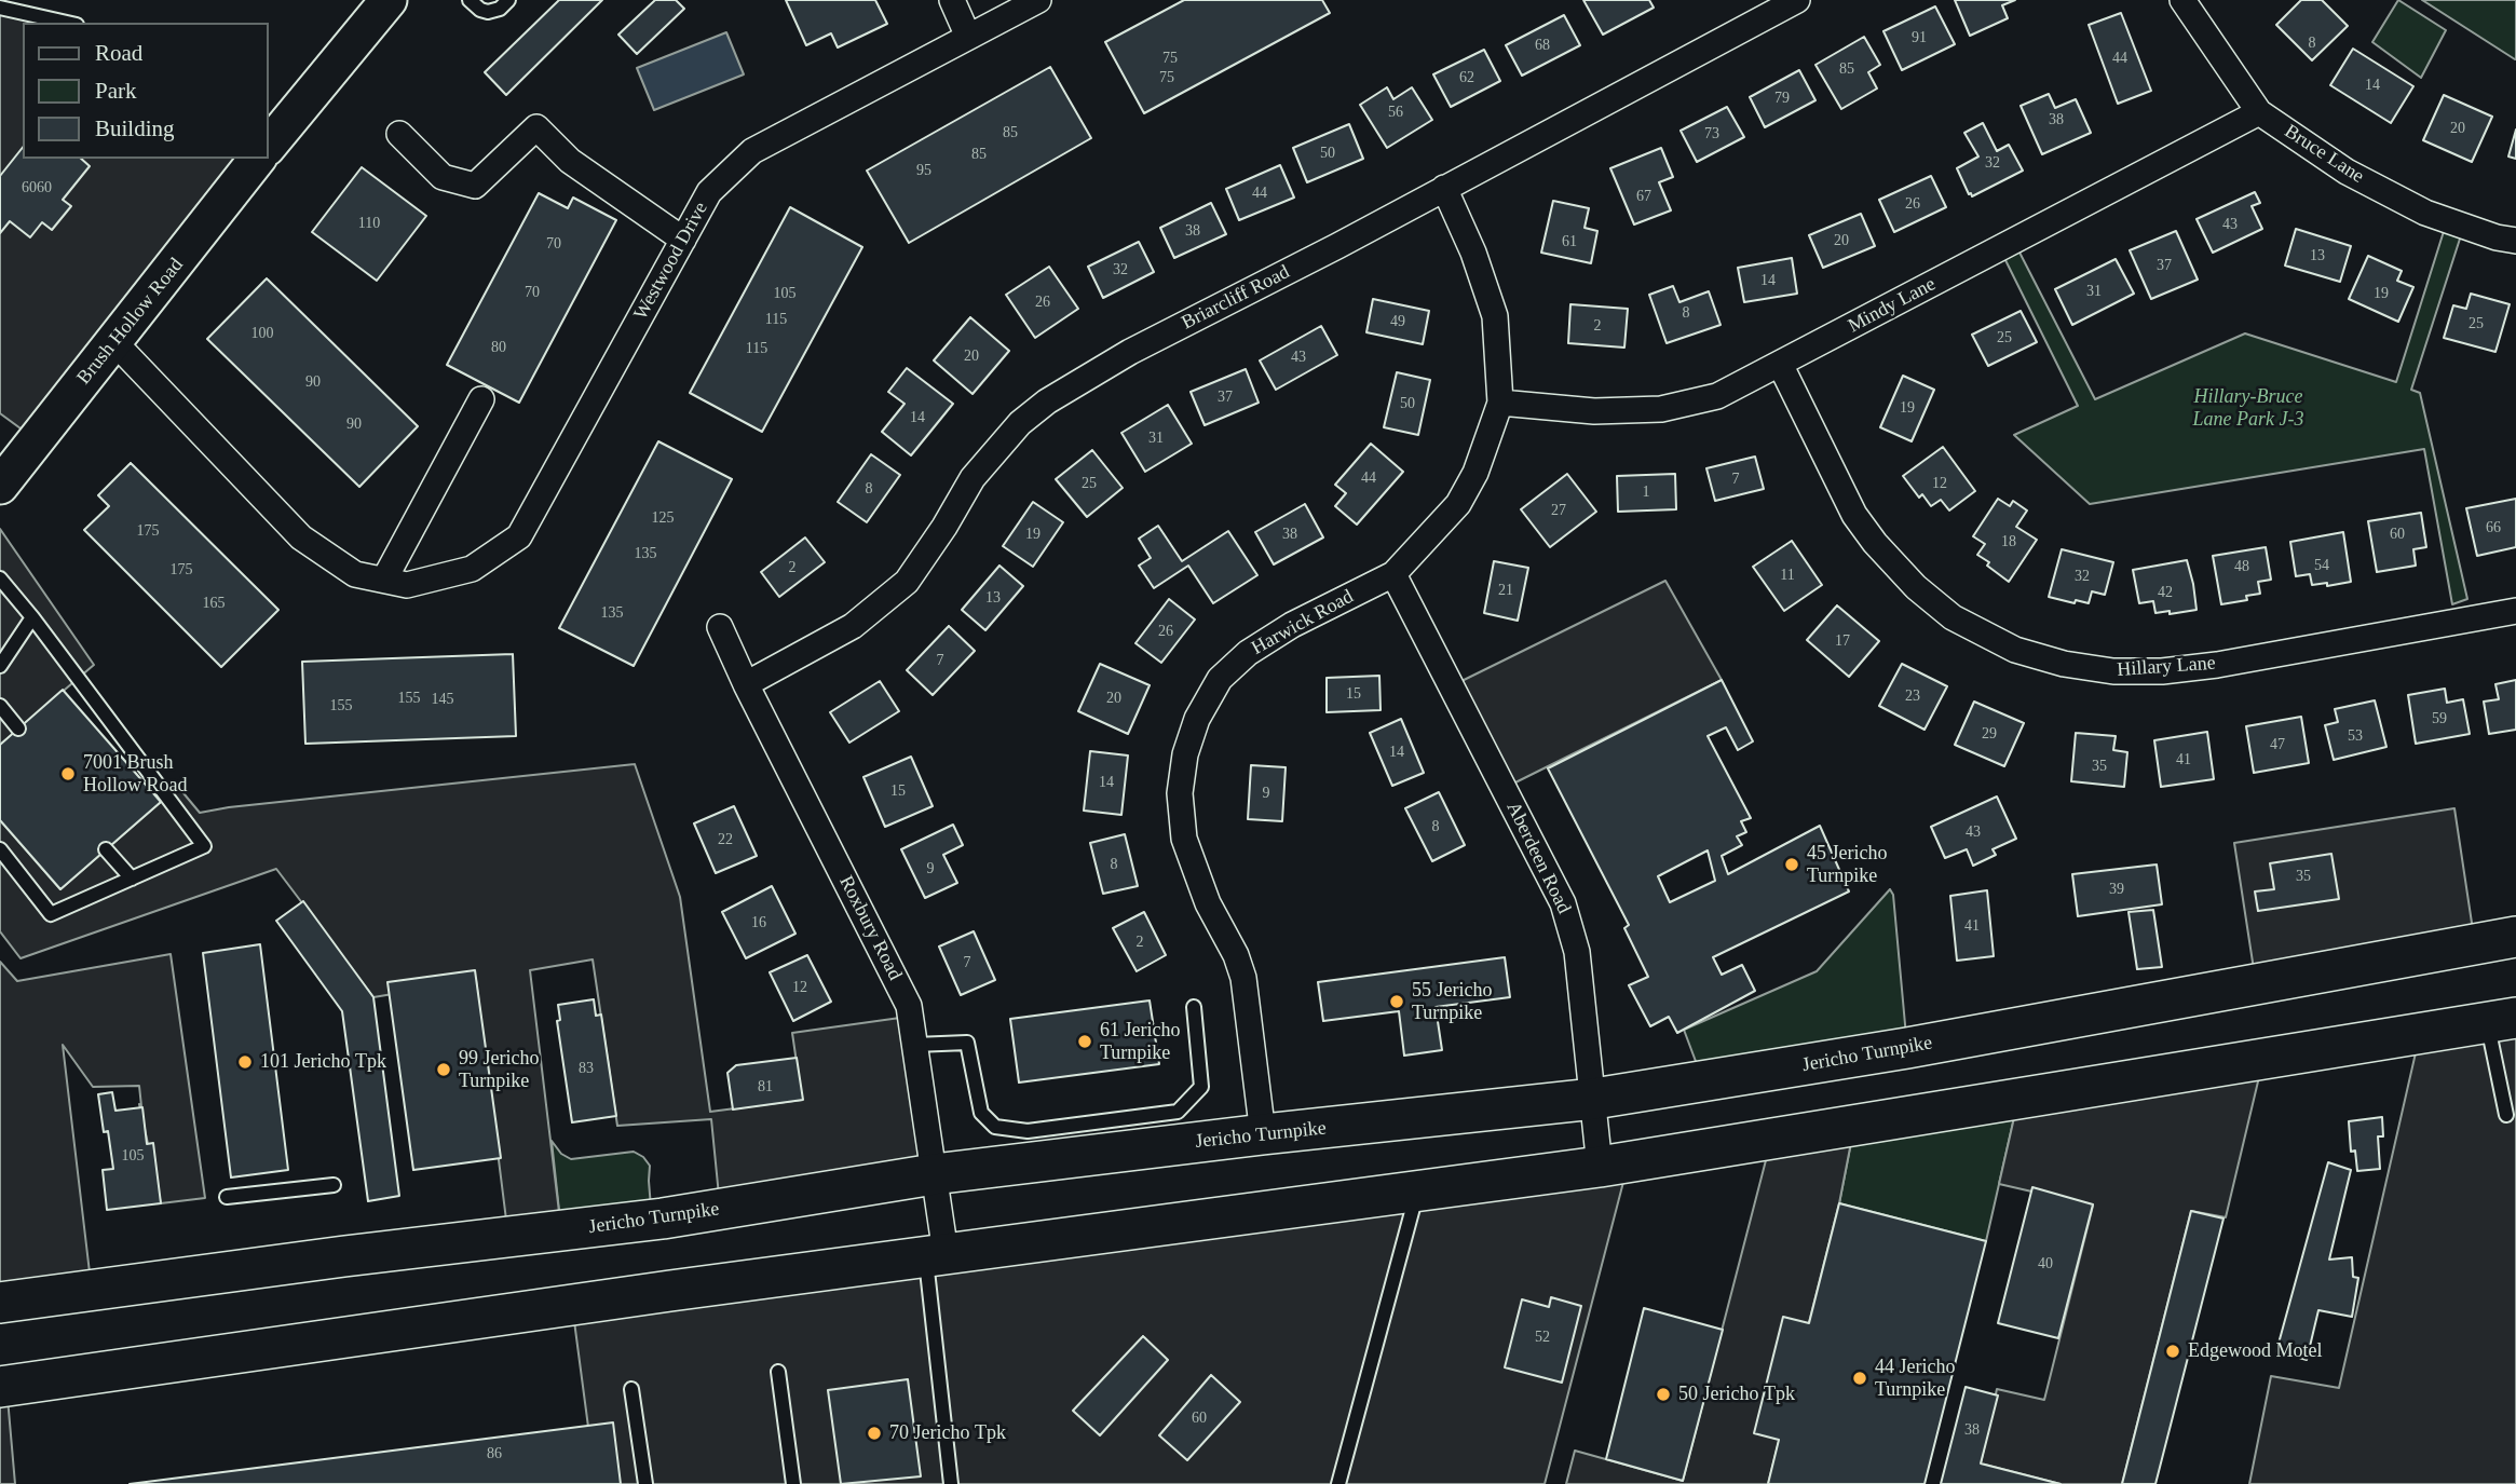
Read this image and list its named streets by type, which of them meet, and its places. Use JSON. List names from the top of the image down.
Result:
{
  "streets": {
    "main road": ["Brush Hollow Road", "Jericho Turnpike"],
    "street": [
      "Bruce Lane",
      "Westwood Drive",
      "Briarcliff Road",
      "Mindy Lane",
      "Harwick Road",
      "Hillary Lane",
      "Aberdeen Road",
      "Roxbury Road"
    ]
  },
  "crossings": [
    ["Bruce Lane", "Mindy Lane"],
    ["Westwood Drive", "Brush Hollow Road"],
    ["Briarcliff Road", "Harwick Road"],
    ["Briarcliff Road", "Roxbury Road"],
    ["Mindy Lane", "Harwick Road"],
    ["Mindy Lane", "Hillary Lane"],
    ["Harwick Road", "Aberdeen Road"],
    ["Harwick Road", "Jericho Turnpike"],
    ["Aberdeen Road", "Jericho Turnpike"],
    ["Roxbury Road", "Jericho Turnpike"]
  ],
  "parks": ["Hillary-Bruce Lane Park J-3"],
  "places": [
    "7001 Brush Hollow Road",
    "45 Jericho Turnpike",
    "55 Jericho Turnpike",
    "61 Jericho Turnpike",
    "101 Jericho Tpk",
    "99 Jericho Turnpike",
    "Edgewood Motel",
    "44 Jericho Turnpike",
    "50 Jericho Tpk",
    "70 Jericho Tpk"
  ],
  "house_numbers": [
    "91",
    "8",
    "68",
    "75",
    "44",
    "85",
    "75",
    "62",
    "14",
    "79",
    "56",
    "38",
    "20",
    "85",
    "73",
    "50",
    "85",
    "32",
    "95",
    "6060",
    "44",
    "67",
    "26",
    "110",
    "43",
    "38",
    "20",
    "61",
    "70",
    "13",
    "37",
    "32",
    "14",
    "31",
    "70",
    "105",
    "19",
    "26",
    "8",
    "115",
    "49",
    "25",
    "2",
    "100",
    "25",
    "80",
    "115",
    "20",
    "43",
    "90",
    "37",
    "50",
    "19",
    "14",
    "90",
    "31",
    "44",
    "7",
    "25",
    "12",
    "8",
    "1",
    "27",
    "125",
    "66",
    "175",
    "19",
    "38",
    "60",
    "18",
    "135",
    "54",
    "48",
    "2",
    "175",
    "11",
    "32",
    "21",
    "42",
    "13",
    "165",
    "135",
    "26",
    "17",
    "7",
    "15",
    "23",
    "155",
    "20",
    "145",
    "155",
    "59",
    "29",
    "53",
    "47",
    "14",
    "41",
    "35",
    "14",
    "15",
    "9",
    "8",
    "43",
    "22",
    "8",
    "9",
    "35",
    "39",
    "16",
    "41",
    "2",
    "7",
    "12",
    "83",
    "81",
    "105",
    "40",
    "52",
    "60",
    "38",
    "86"
  ],
  "legend": ["Road", "Park", "Building"]
}
